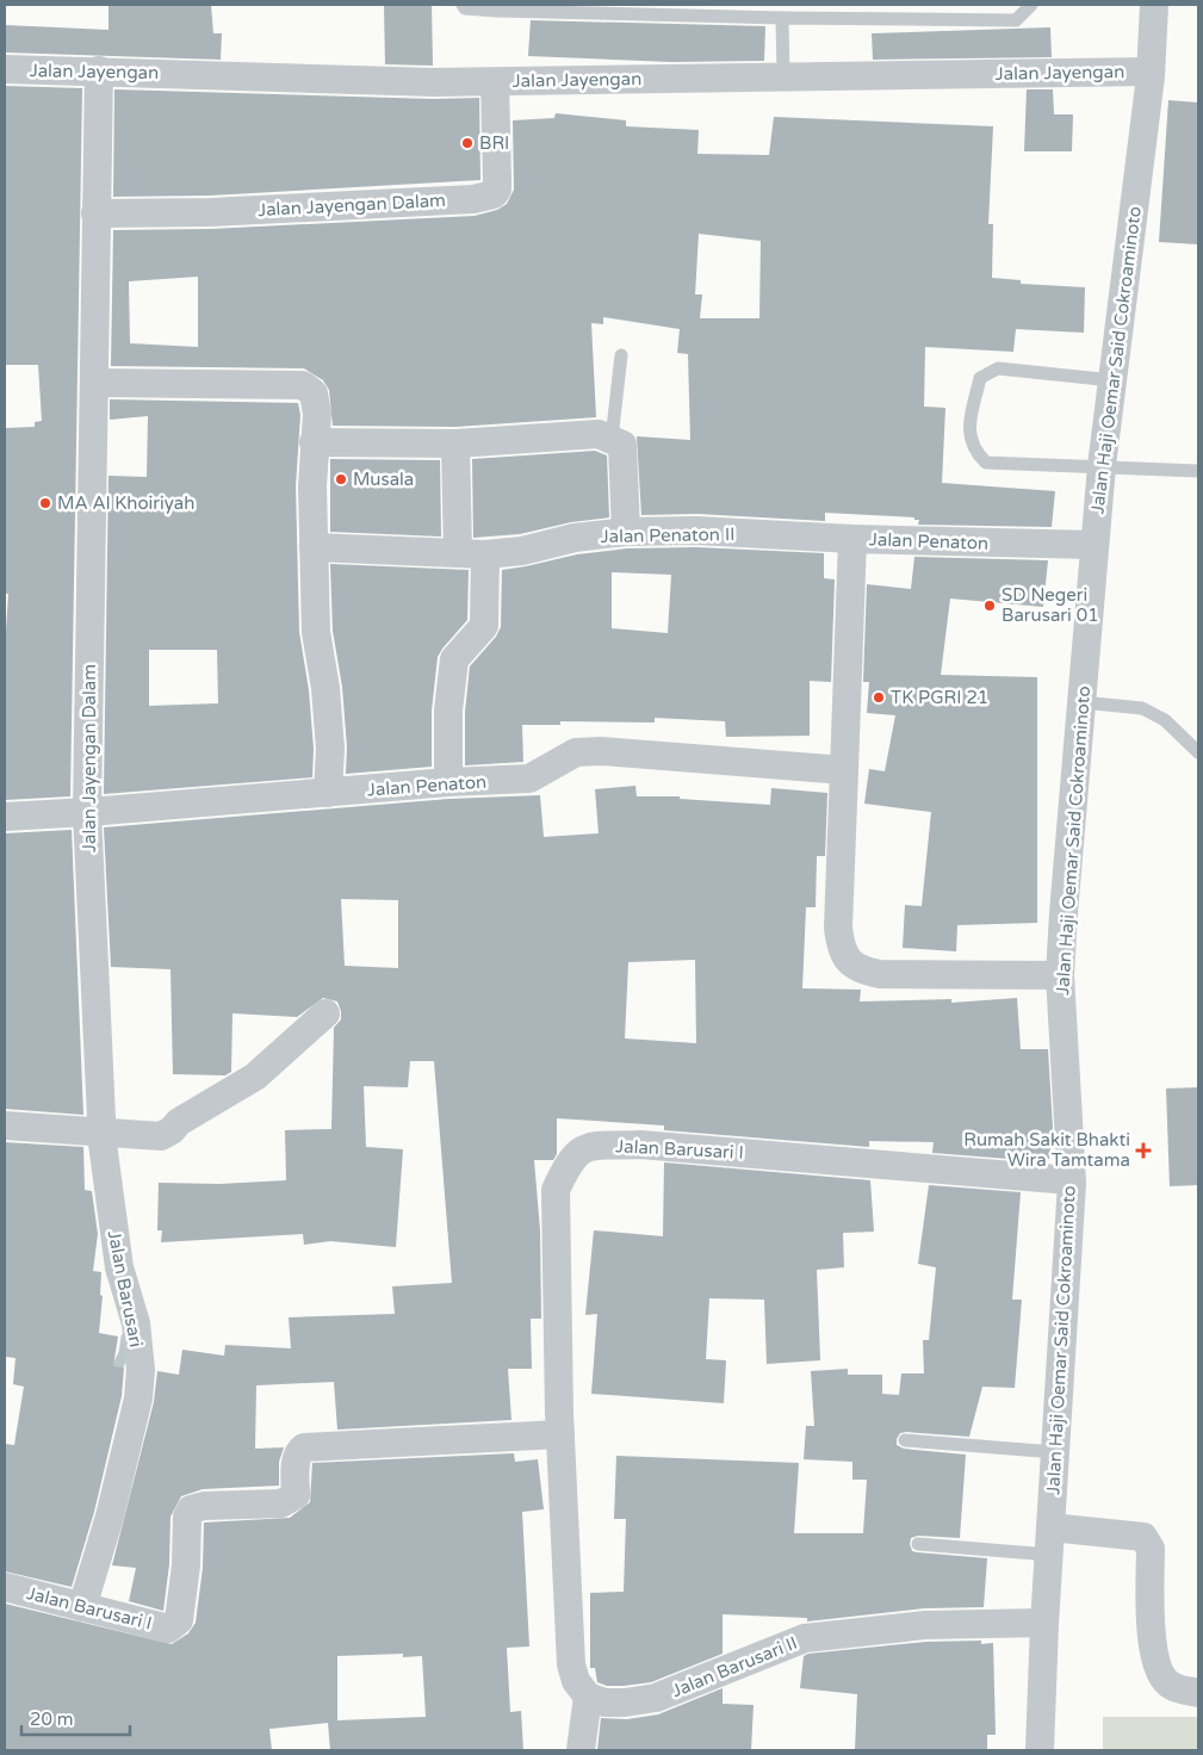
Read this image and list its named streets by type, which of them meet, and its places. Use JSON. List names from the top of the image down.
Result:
{
  "streets": {
    "street": [
      "Jalan Jayengan",
      "Jalan Jayengan Dalam",
      "Jalan Haji Oemar Said Cokroaminoto",
      "Jalan Penaton II",
      "Jalan Penaton",
      "Jalan Barusari I",
      "Jalan Barusari",
      "Jalan Barusari II"
    ]
  },
  "crossings": [
    ["Jalan Jayengan", "Jalan Jayengan Dalam"],
    ["Jalan Jayengan", "Jalan Haji Oemar Said Cokroaminoto"],
    ["Jalan Jayengan Dalam", "Jalan Penaton"],
    ["Jalan Jayengan Dalam", "Jalan Barusari"],
    ["Jalan Haji Oemar Said Cokroaminoto", "Jalan Penaton"],
    ["Jalan Haji Oemar Said Cokroaminoto", "Jalan Barusari I"],
    ["Jalan Haji Oemar Said Cokroaminoto", "Jalan Barusari II"],
    ["Jalan Penaton II", "Jalan Penaton"],
    ["Jalan Barusari I", "Jalan Barusari"],
    ["Jalan Barusari I", "Jalan Barusari II"]
  ],
  "places": {
    "other": [
      "BRI",
      "Musala",
      "MA Al Khoiriyah",
      "SD Negeri Barusari 01",
      "TK PGRI 21"
    ],
    "health": ["Rumah Sakit Bhakti Wira Tamtama"]
  },
  "scale_bar": "20 m"
}
